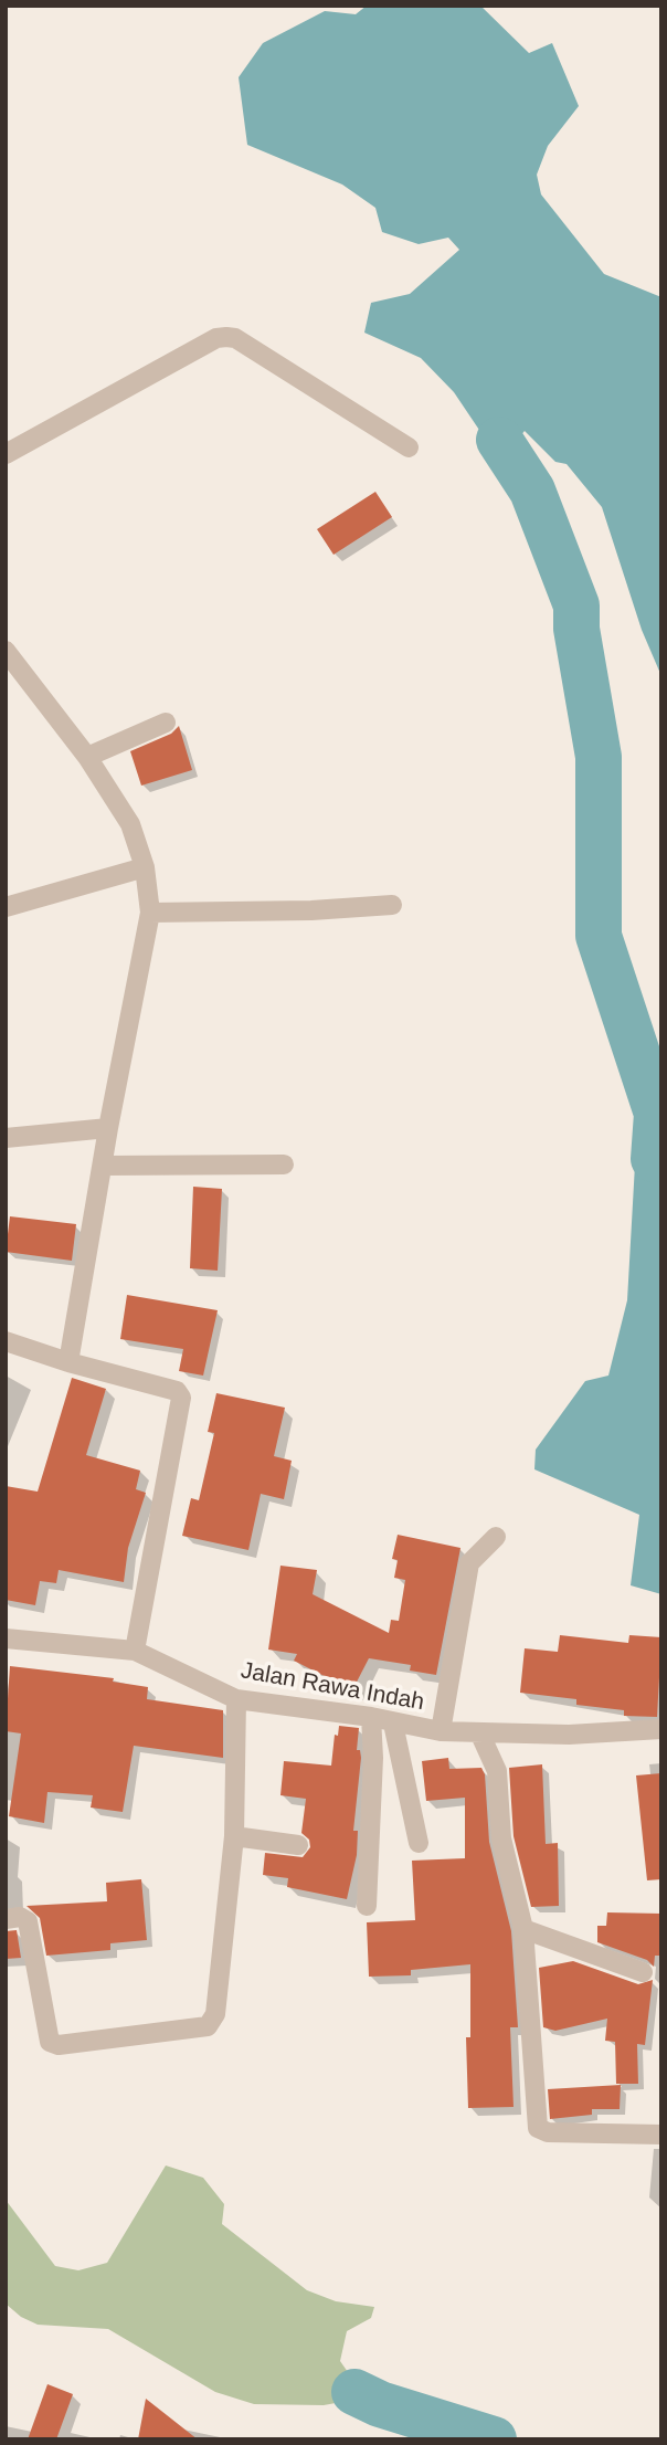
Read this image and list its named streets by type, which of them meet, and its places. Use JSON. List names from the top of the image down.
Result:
{
  "streets": {
    "street": ["Jalan Rawa Indah"]
  }
}
